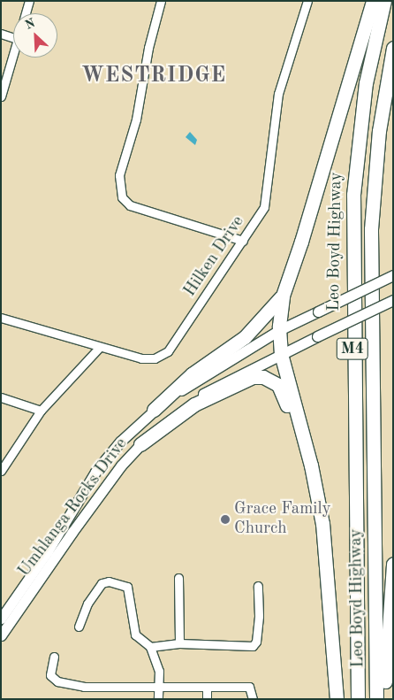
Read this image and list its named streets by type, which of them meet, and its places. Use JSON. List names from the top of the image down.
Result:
{
  "streets": {
    "highway": ["Leo Boyd Highway", "M4"],
    "main road": ["Umhlanga Rocks Drive"],
    "street": ["Hilken Drive"]
  },
  "districts": ["WESTRIDGE"],
  "places": ["Grace Family Church"],
  "north": "top left"
}
